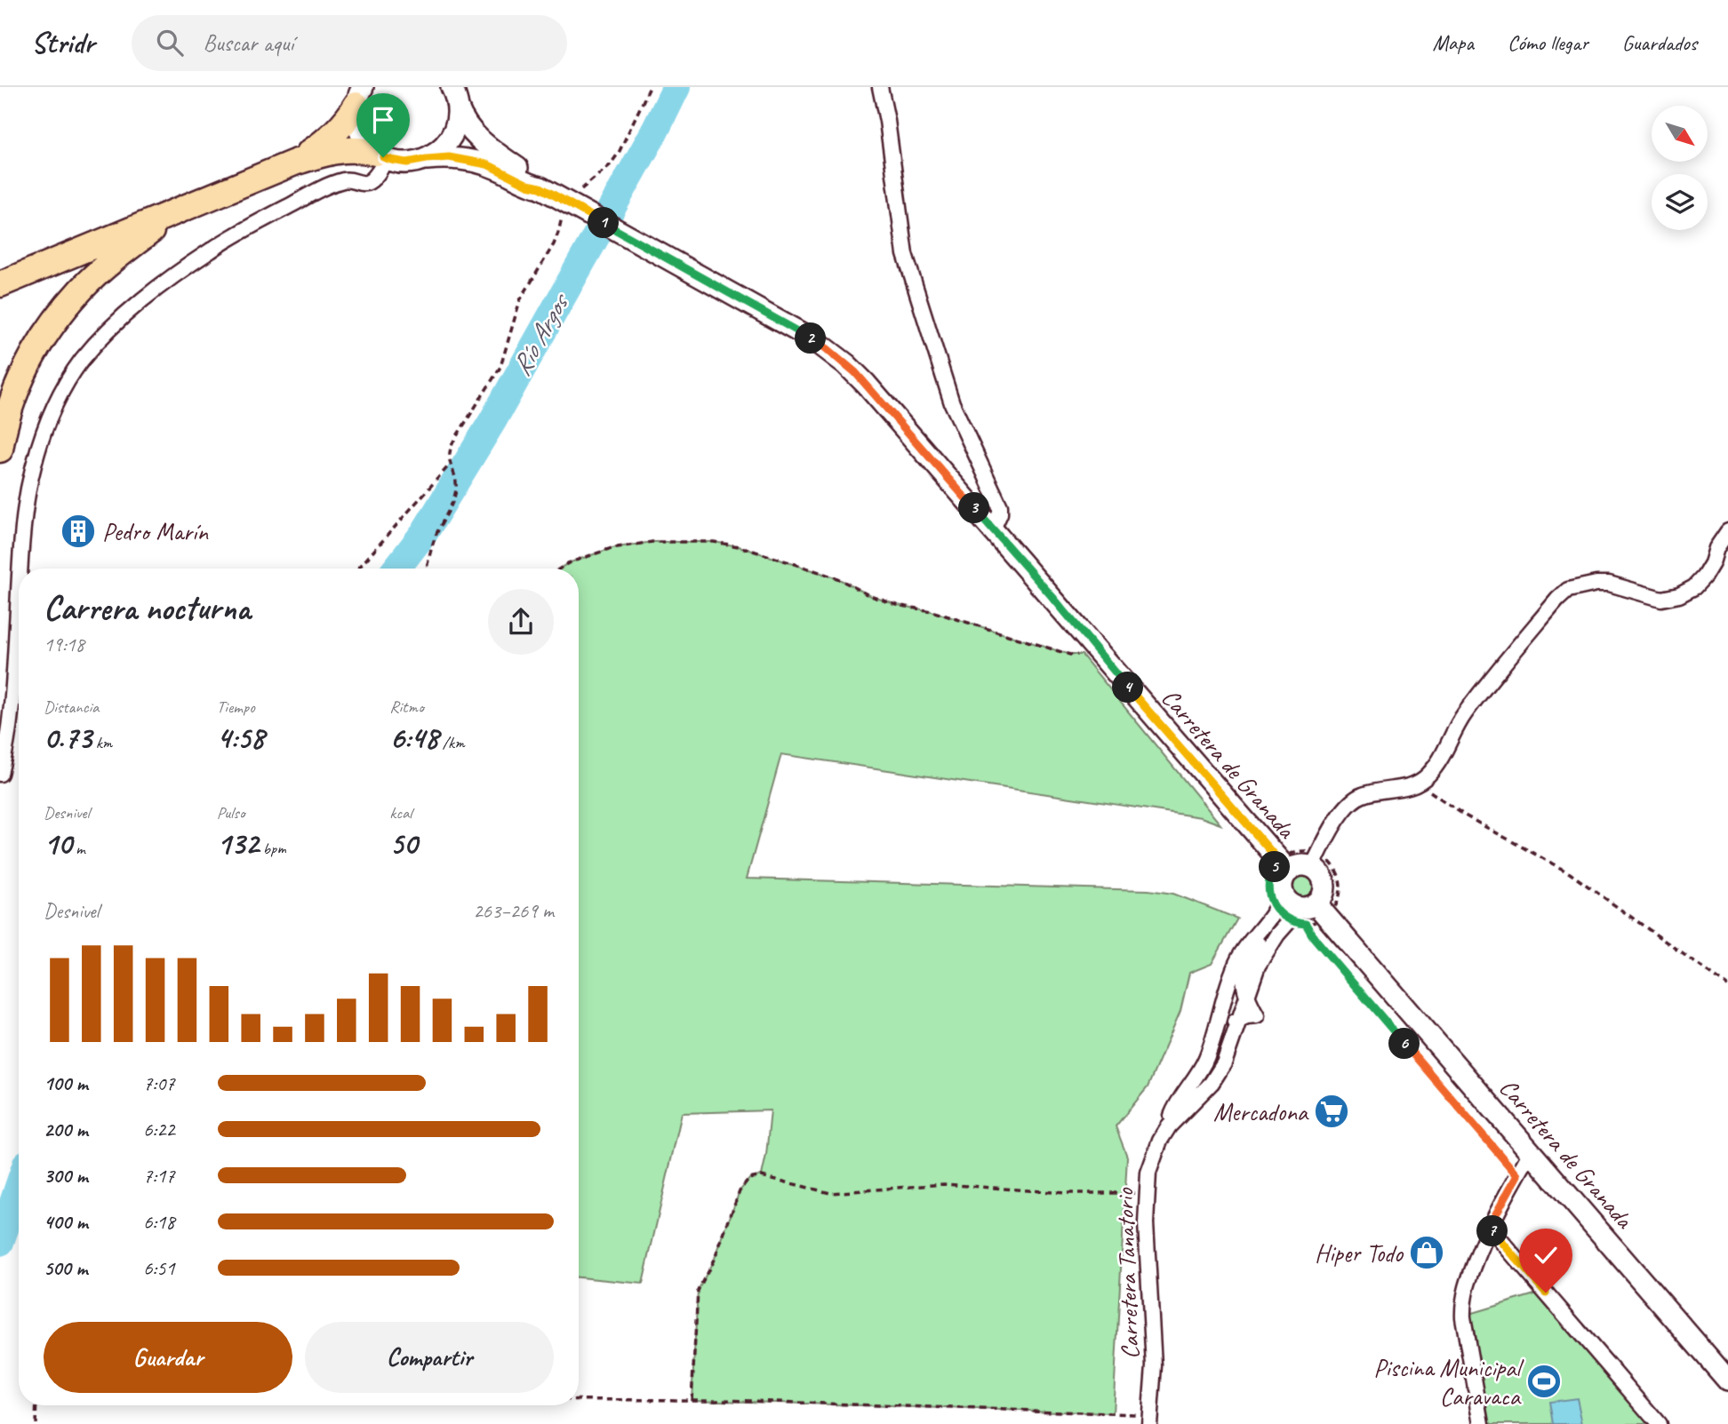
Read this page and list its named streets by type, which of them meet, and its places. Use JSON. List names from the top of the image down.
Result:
{
  "streets": {
    "main road": ["Carretera de Granada"],
    "street": ["Carretera Tanatorio"]
  },
  "water": ["Río Argos"],
  "places": {
    "building": ["Pedro Marín"],
    "supermarket": ["Mercadona"],
    "shop": ["Hiper Todo"],
    "sports": ["Piscina Municipal Caravaca"]
  },
  "north": "bottom right",
  "page": {
    "header": "Stridr",
    "search": "Buscar aquí",
    "nav": ["Mapa", "Cómo llegar", "Guardados"],
    "pins": [
      "1",
      "2",
      "3",
      "4",
      "5",
      "6",
      "7"
    ],
    "heading": ["Carrera nocturna", "19:18"],
    "stats": [
      ["Distancia", "0.73 km"],
      ["Tiempo", "4:58"],
      ["Ritmo", "6:48 /km"],
      ["Desnivel", "10 m"],
      ["Pulso", "132 bpm"],
      ["kcal", "50"]
    ],
    "chart": ["Desnivel", "263–269 m"],
    "list": [
      {
        "name": "100 m",
        "note": "7:07"
      },
      {
        "name": "200 m",
        "note": "6:22"
      },
      {
        "name": "300 m",
        "note": "7:17"
      },
      {
        "name": "400 m",
        "note": "6:18"
      },
      {
        "name": "500 m",
        "note": "6:51"
      }
    ],
    "buttons": ["Guardar", "Compartir"]
  }
}
